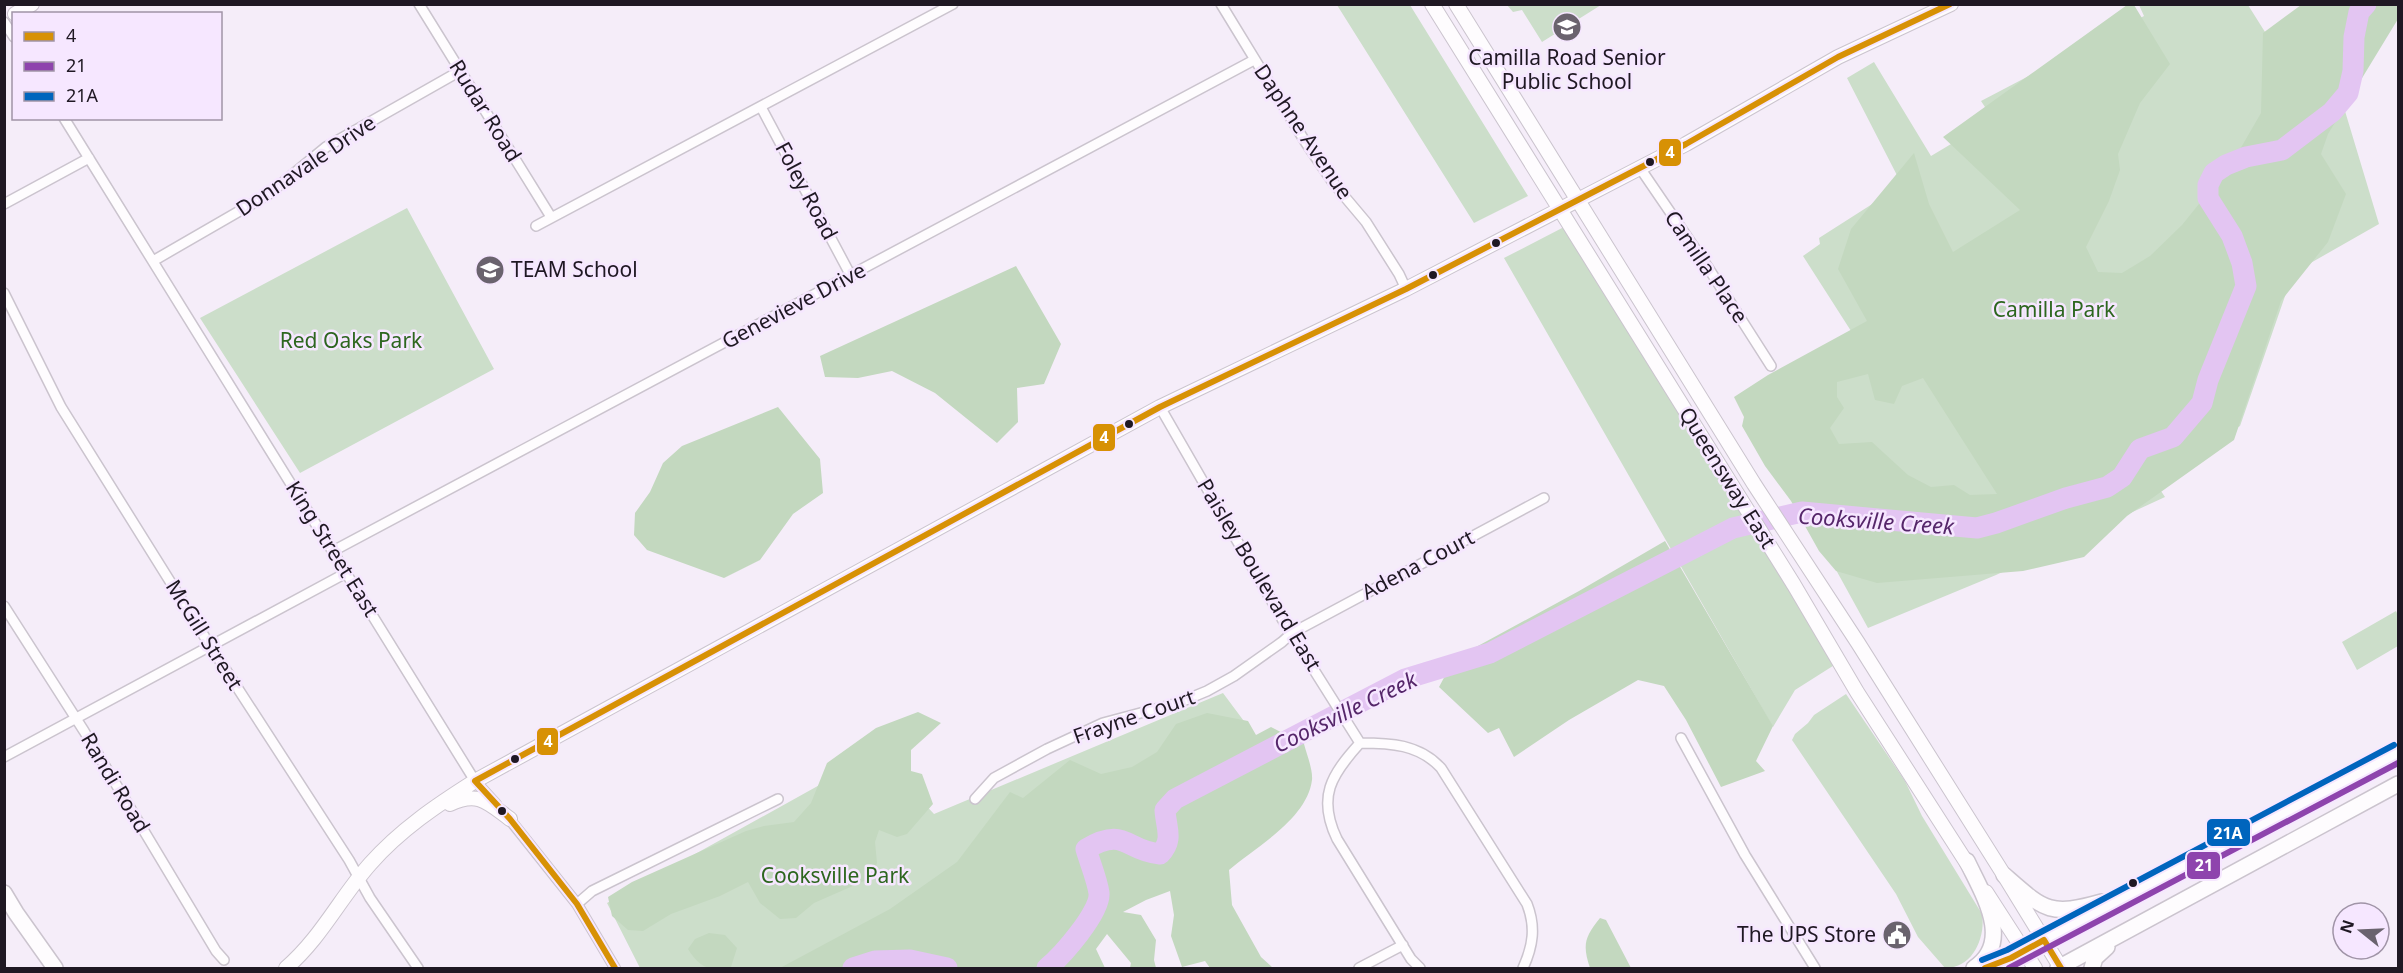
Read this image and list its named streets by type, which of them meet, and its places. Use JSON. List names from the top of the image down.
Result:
{
  "streets": {
    "main road": ["Queensway East"],
    "street": [
      "Rudar Road",
      "Daphne Avenue",
      "Donnavale Drive",
      "Foley Road",
      "Camilla Place",
      "Genevieve Drive",
      "King Street East",
      "Adena Court",
      "Paisley Boulevard East",
      "McGill Street",
      "Frayne Court",
      "Randi Road"
    ]
  },
  "crossings": [
    ["Rudar Road", "Donnavale Drive"],
    ["Daphne Avenue", "Genevieve Drive"],
    ["Donnavale Drive", "King Street East"],
    ["Foley Road", "Genevieve Drive"],
    ["Genevieve Drive", "King Street East"],
    ["Adena Court", "Paisley Boulevard East"],
    ["Adena Court", "Frayne Court"],
    ["Paisley Boulevard East", "Frayne Court"]
  ],
  "water": ["Cooksville Creek"],
  "parks": ["Camilla Park", "Red Oaks Park", "Cooksville Park"],
  "places": {
    "school or university": ["Camilla Road Senior Public School", "TEAM School"],
    "public building": ["The UPS Store"]
  },
  "lines": ["transit line 4", "transit line 21A", "transit line 21"],
  "legend": ["4", "21", "21A"],
  "north": "left"
}
